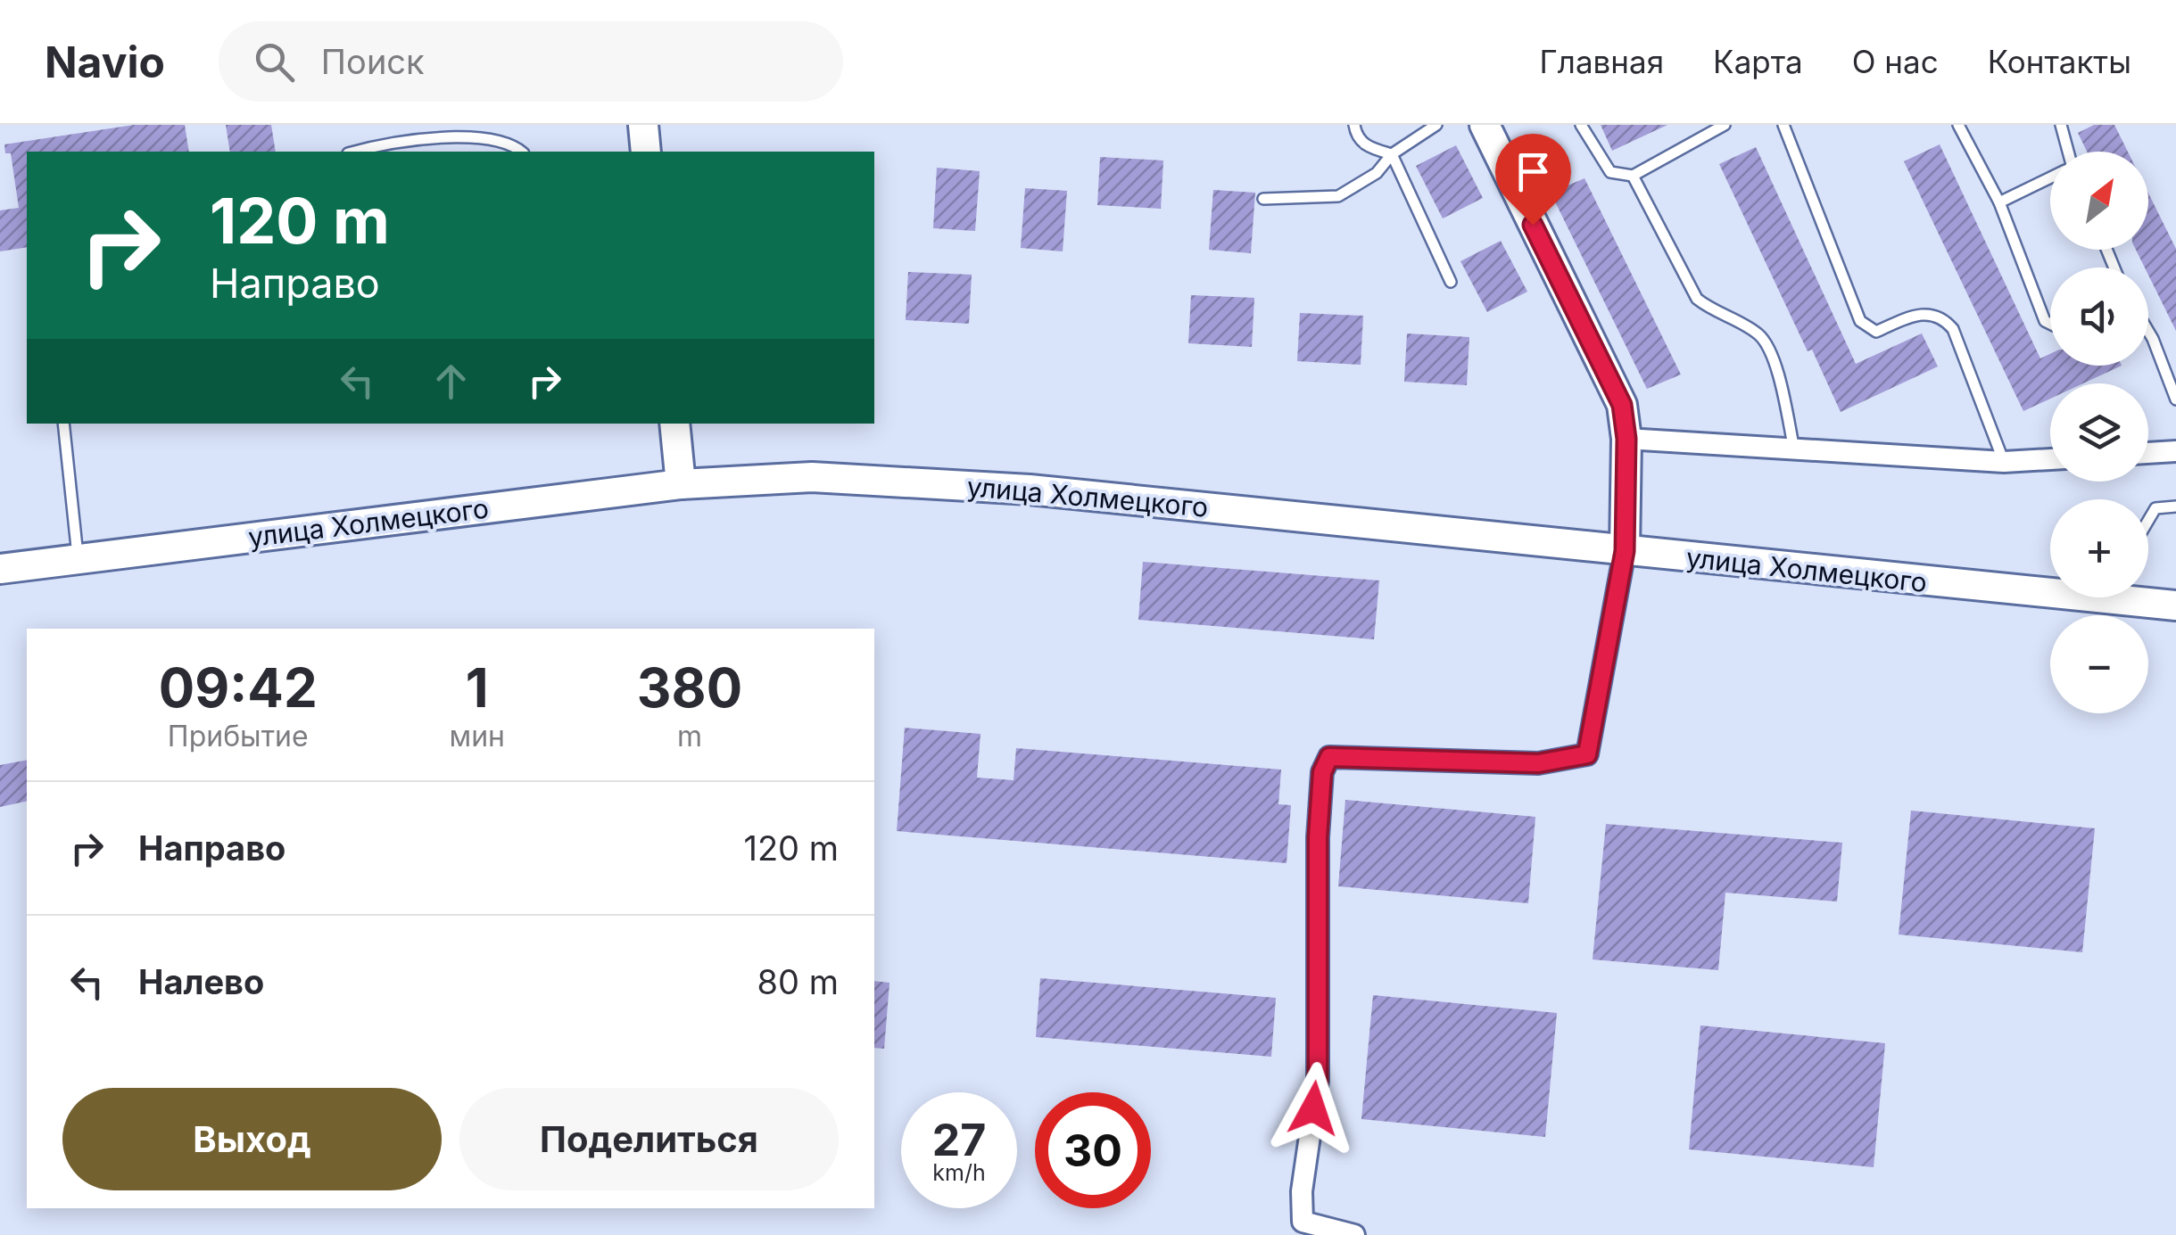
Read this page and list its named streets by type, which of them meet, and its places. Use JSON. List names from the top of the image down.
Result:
{
  "streets": {
    "street": ["улица Холмецкого"]
  },
  "north": "top right",
  "page": {
    "header": "Navio",
    "search": "Поиск",
    "nav": [
      "Главная",
      "Карта",
      "О нас",
      "Контакты"
    ],
    "map_buttons": ["+", "−"],
    "turn": ["120 m", "Направо"],
    "eta": [
      "09:42",
      "Прибытие",
      "1",
      "мин",
      "380",
      "m"
    ],
    "list": [
      {
        "name": "Направо",
        "value": "120 m"
      },
      {
        "name": "Налево",
        "value": "80 m"
      }
    ],
    "buttons": ["Выход", "Поделиться"],
    "speed": "27 km/h",
    "limit": "30"
  }
}
